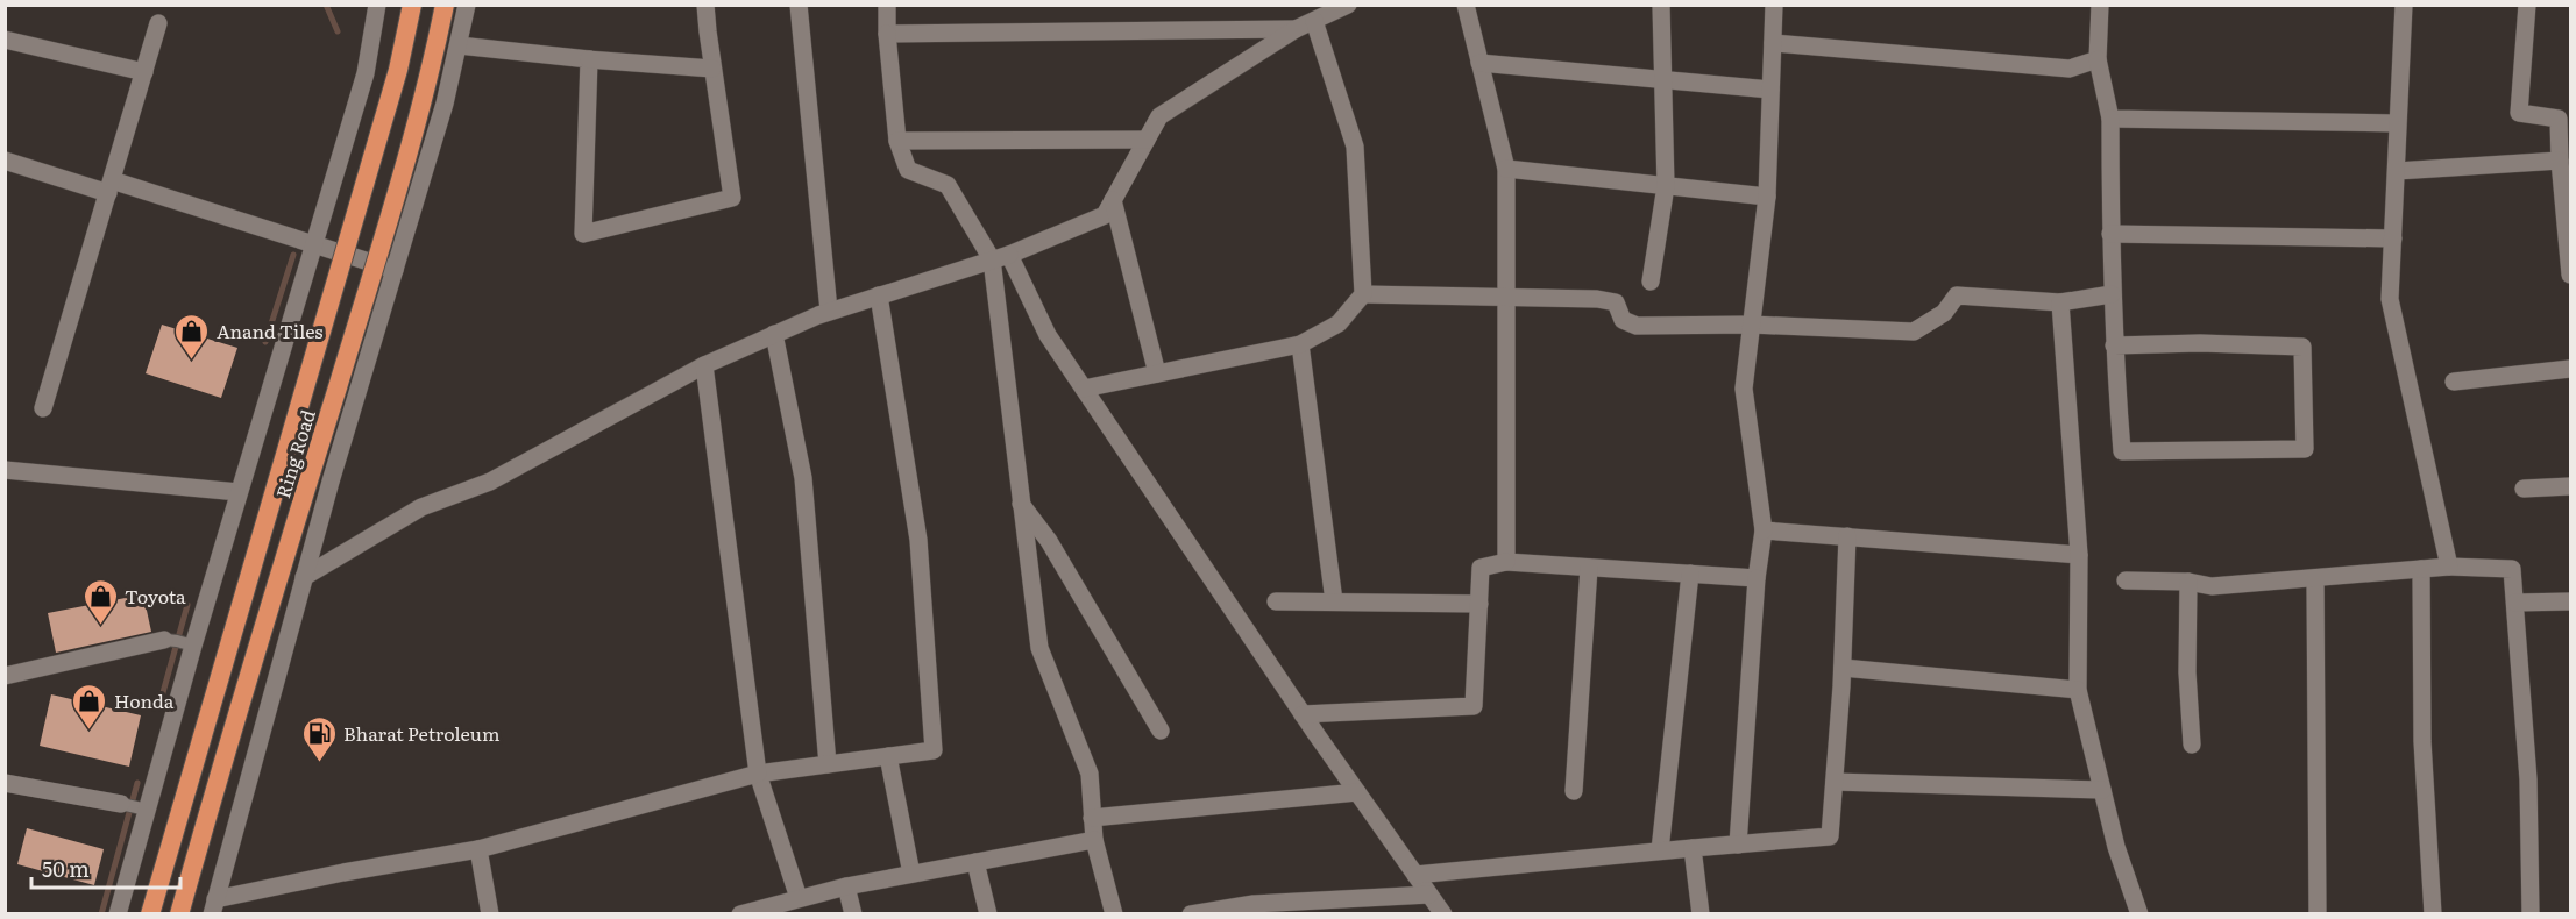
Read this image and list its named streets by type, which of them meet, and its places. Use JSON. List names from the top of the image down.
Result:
{
  "streets": {
    "highway": ["Ring Road"]
  },
  "places": {
    "shop": ["Anand Tiles", "Toyota", "Honda"],
    "fuel station": ["Bharat Petroleum"]
  },
  "scale_bar": "50 m"
}
